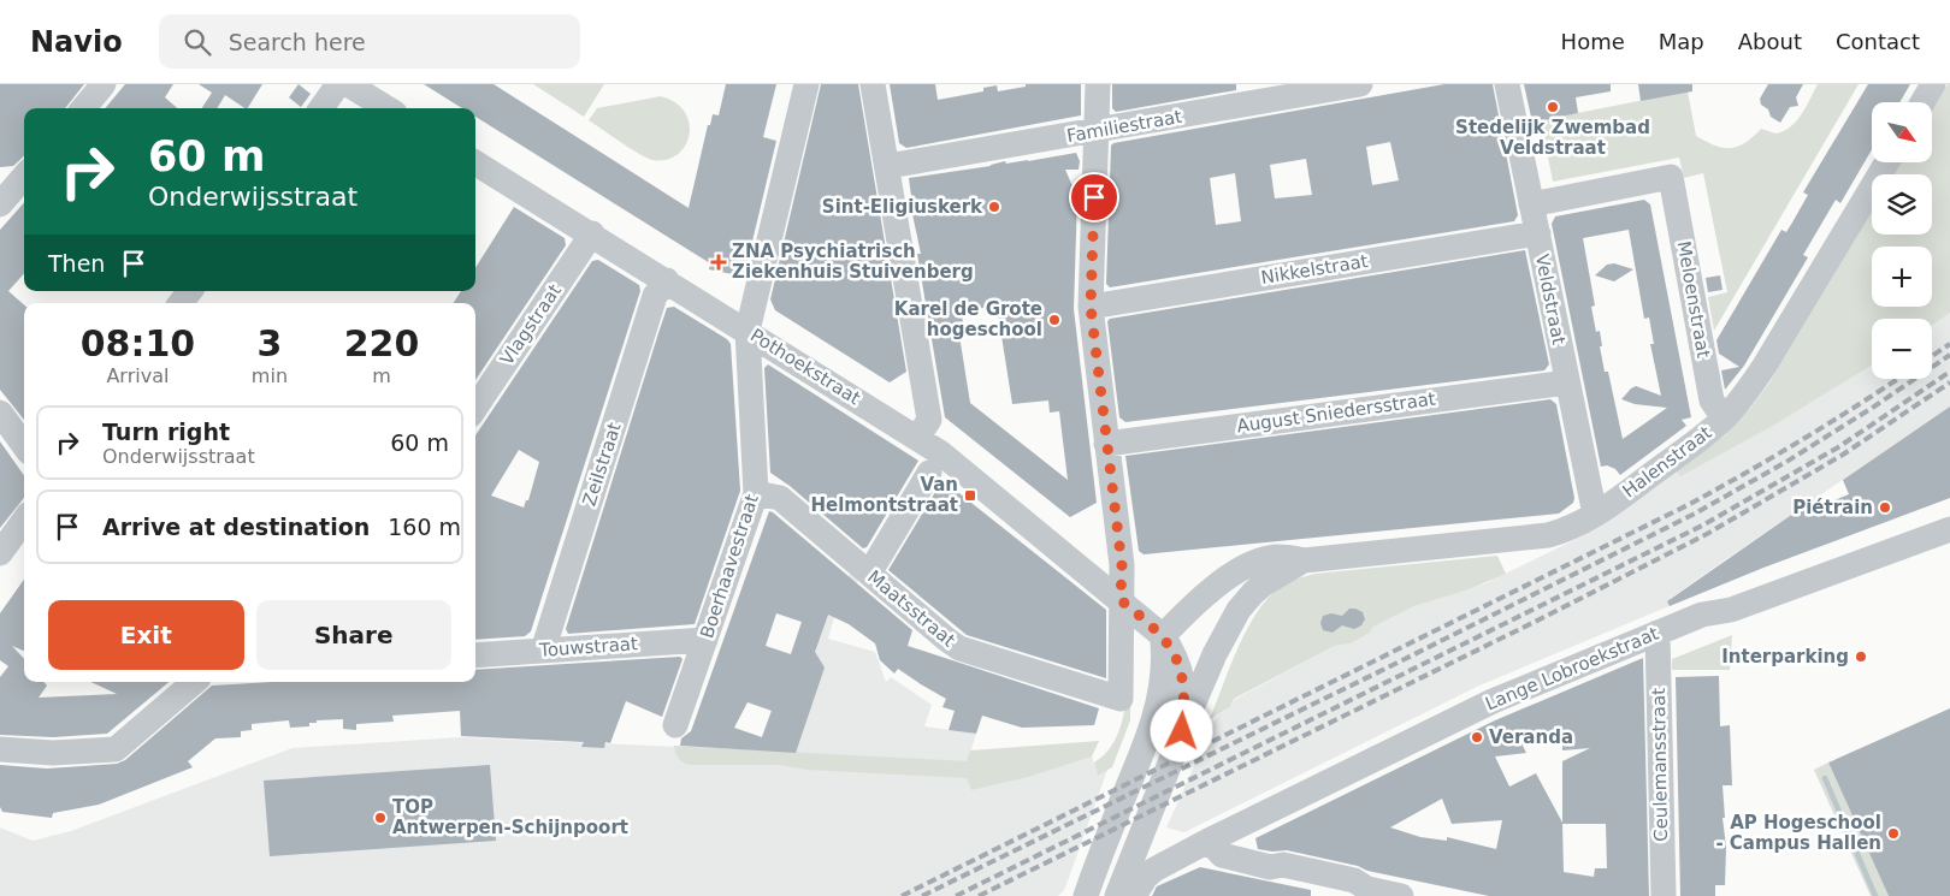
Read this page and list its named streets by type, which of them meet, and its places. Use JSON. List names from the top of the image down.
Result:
{
  "streets": {
    "street": [
      "Familiestraat",
      "Nikkelstraat",
      "Veldstraat",
      "Meloenstraat",
      "Vlagstraat",
      "Pothoekstraat",
      "August Sniedersstraat",
      "Halenstraat",
      "Zeilstraat",
      "Boerhaavestraat",
      "Maatsstraat",
      "Touwstraat",
      "Lange Lobroekstraat",
      "Ceulemansstraat"
    ]
  },
  "crossings": [
    ["Nikkelstraat", "Veldstraat"],
    ["Veldstraat", "Meloenstraat"],
    ["Veldstraat", "August Sniedersstraat"],
    ["Veldstraat", "Halenstraat"],
    ["Meloenstraat", "Halenstraat"],
    ["Vlagstraat", "Pothoekstraat"],
    ["Pothoekstraat", "Halenstraat"],
    ["Pothoekstraat", "Zeilstraat"],
    ["Pothoekstraat", "Boerhaavestraat"],
    ["Pothoekstraat", "Maatsstraat"],
    ["Zeilstraat", "Touwstraat"],
    ["Boerhaavestraat", "Maatsstraat"],
    ["Boerhaavestraat", "Touwstraat"],
    ["Lange Lobroekstraat", "Ceulemansstraat"]
  ],
  "places": {
    "other": [
      "Stedelijk Zwembad Veldstraat",
      "Sint-Eligiuskerk",
      "Karel de Grote hogeschool",
      "Piétrain",
      "Interparking",
      "Veranda",
      "TOP Antwerpen-Schijnpoort",
      "AP Hogeschool - Campus Hallen"
    ],
    "health": ["ZNA Psychiatrisch Ziekenhuis Stuivenberg"],
    "transit": ["Van Helmontstraat"]
  },
  "north": "bottom right",
  "page": {
    "header": "Navio",
    "search": "Search here",
    "nav": [
      "Home",
      "Map",
      "About",
      "Contact"
    ],
    "map_buttons": ["+", "−"],
    "turn": ["60 m", "Onderwijsstraat"],
    "then": "Then",
    "eta": [
      "08:10",
      "Arrival",
      "3",
      "min",
      "220",
      "m"
    ],
    "list": [
      {
        "name": "Turn right",
        "note": "Onderwijsstraat",
        "value": "60 m"
      },
      {
        "name": "Arrive at destination",
        "value": "160 m"
      }
    ],
    "buttons": ["Exit", "Share"]
  }
}
